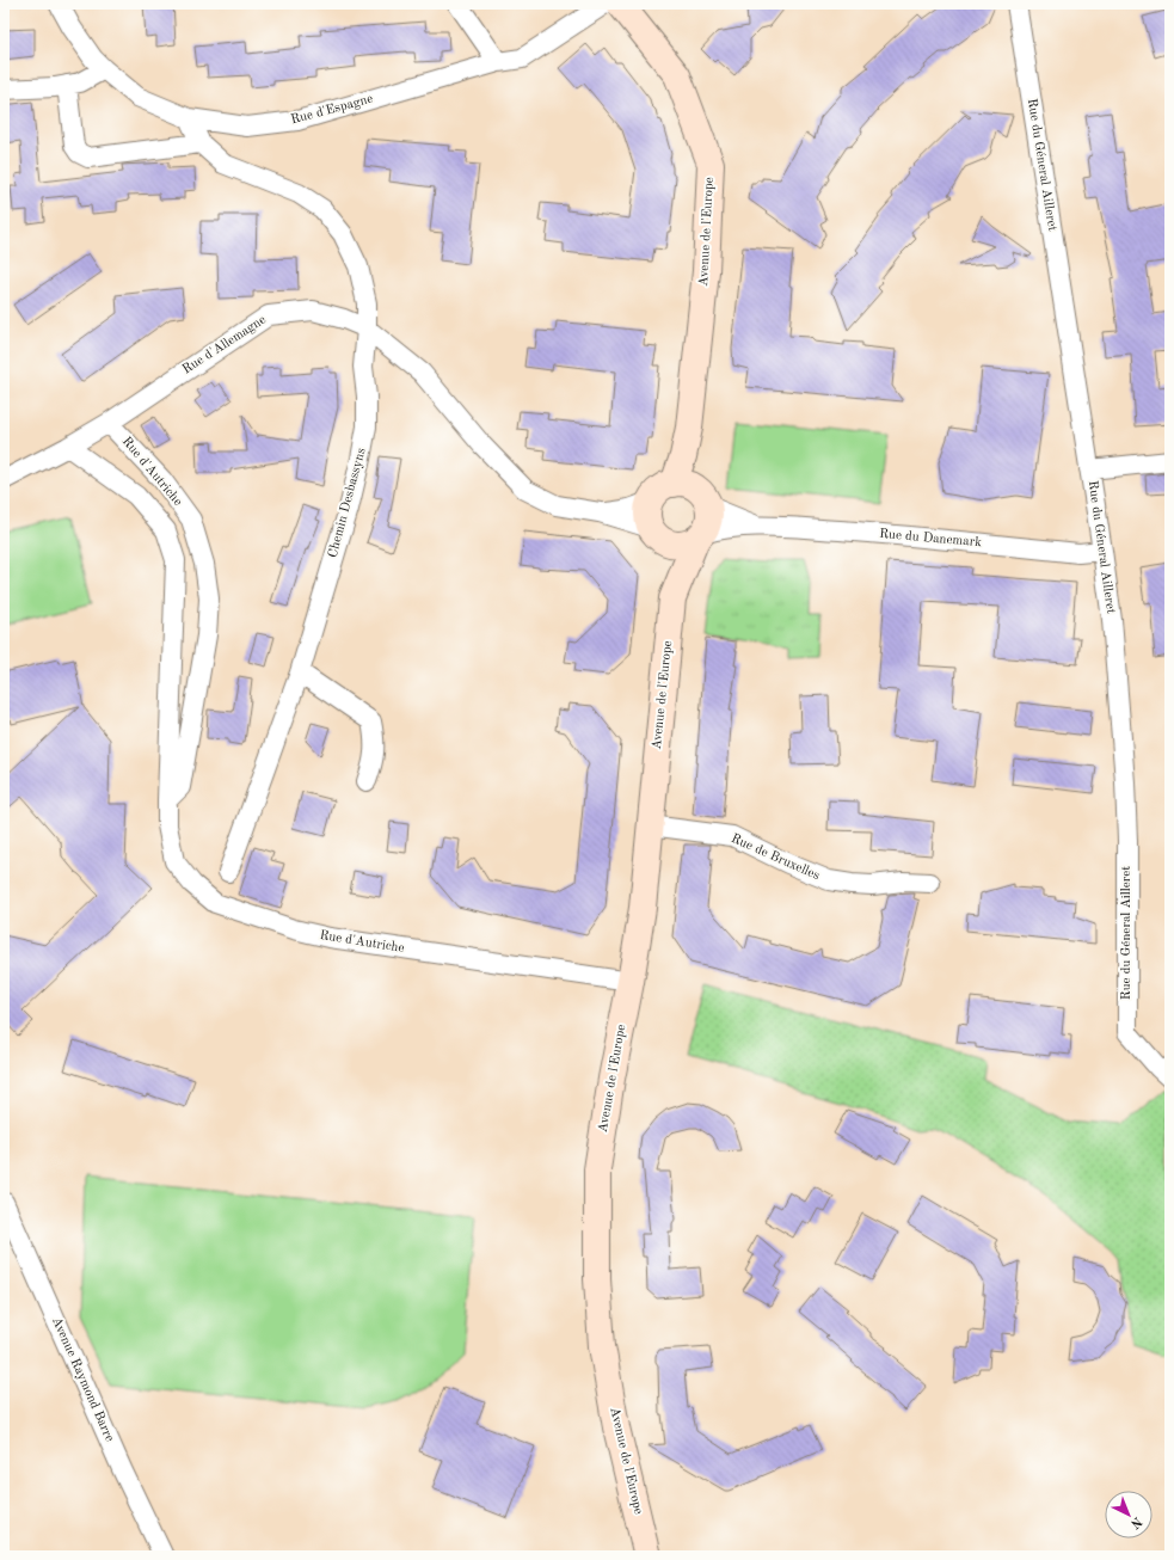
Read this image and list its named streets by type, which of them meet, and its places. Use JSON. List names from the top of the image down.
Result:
{
  "streets": {
    "street": [
      "Rue d'Espagne",
      "Rue du Géneral Ailleret",
      "Avenue de l'Europe",
      "Rue d'Allemagne",
      "Rue d'Autriche",
      "Chemin Desbassyns",
      "Rue du Danemark",
      "Rue de Bruxelles",
      "Avenue Raymond Barre"
    ]
  },
  "crossings": [
    ["Rue du Géneral Ailleret", "Rue du Danemark"],
    ["Avenue de l'Europe", "Rue d'Allemagne"],
    ["Avenue de l'Europe", "Rue d'Autriche"],
    ["Avenue de l'Europe", "Rue du Danemark"],
    ["Avenue de l'Europe", "Rue de Bruxelles"],
    ["Rue d'Allemagne", "Rue d'Autriche"],
    ["Rue d'Allemagne", "Chemin Desbassyns"],
    ["Rue d'Allemagne", "Rue du Danemark"]
  ],
  "north": "bottom right"
}
